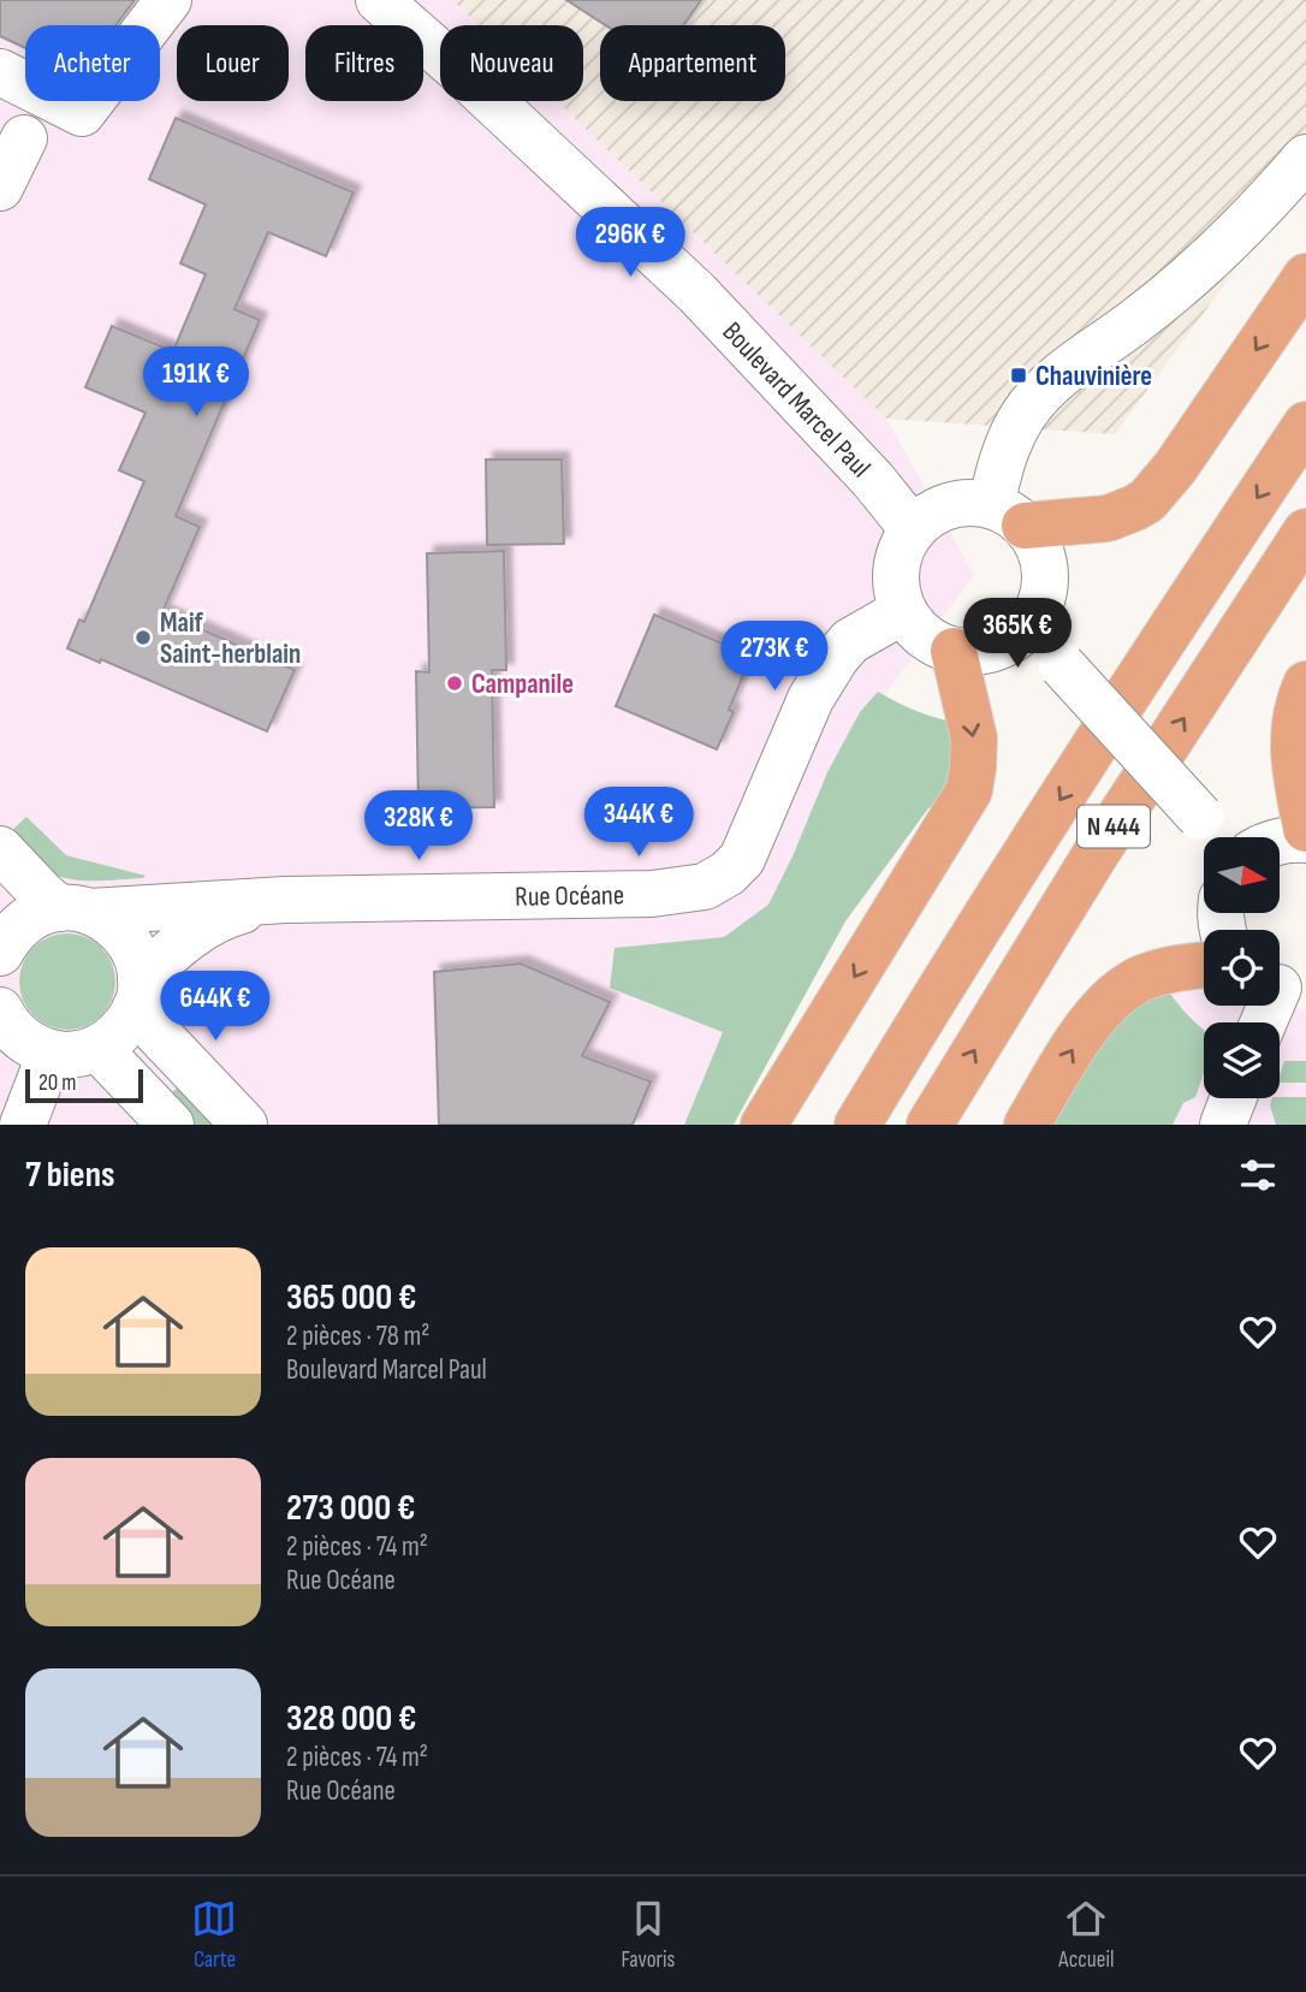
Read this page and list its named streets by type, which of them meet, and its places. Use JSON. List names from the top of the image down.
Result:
{
  "streets": {
    "highway": ["N 444"],
    "street": ["Boulevard Marcel Paul", "Rue Océane"]
  },
  "crossings": [
    ["Boulevard Marcel Paul", "Rue Océane"]
  ],
  "places": {
    "transit": ["Chauvinière"],
    "other": ["Maif Saint-herblain", "Campanile"]
  },
  "scale_bar": "20 m",
  "north": "right",
  "page": {
    "chip": [
      "Acheter",
      "Louer",
      "Filtres",
      "Nouveau",
      "Appartement"
    ],
    "price": [
      "296K €",
      "191K €",
      "365K €",
      "273K €",
      "344K €",
      "328K €",
      "644K €"
    ],
    "scale": "20 m",
    "heading": "7 biens",
    "list": [
      {
        "name": "365 000 €",
        "note": "2 pièces · 78 m² · Boulevard Marcel Paul"
      },
      {
        "name": "273 000 €",
        "note": "2 pièces · 74 m² · Rue Océane"
      },
      {
        "name": "328 000 €",
        "note": "2 pièces · 74 m² · Rue Océane"
      }
    ],
    "tabs": ["Carte", "Favoris", "Accueil"]
  }
}
